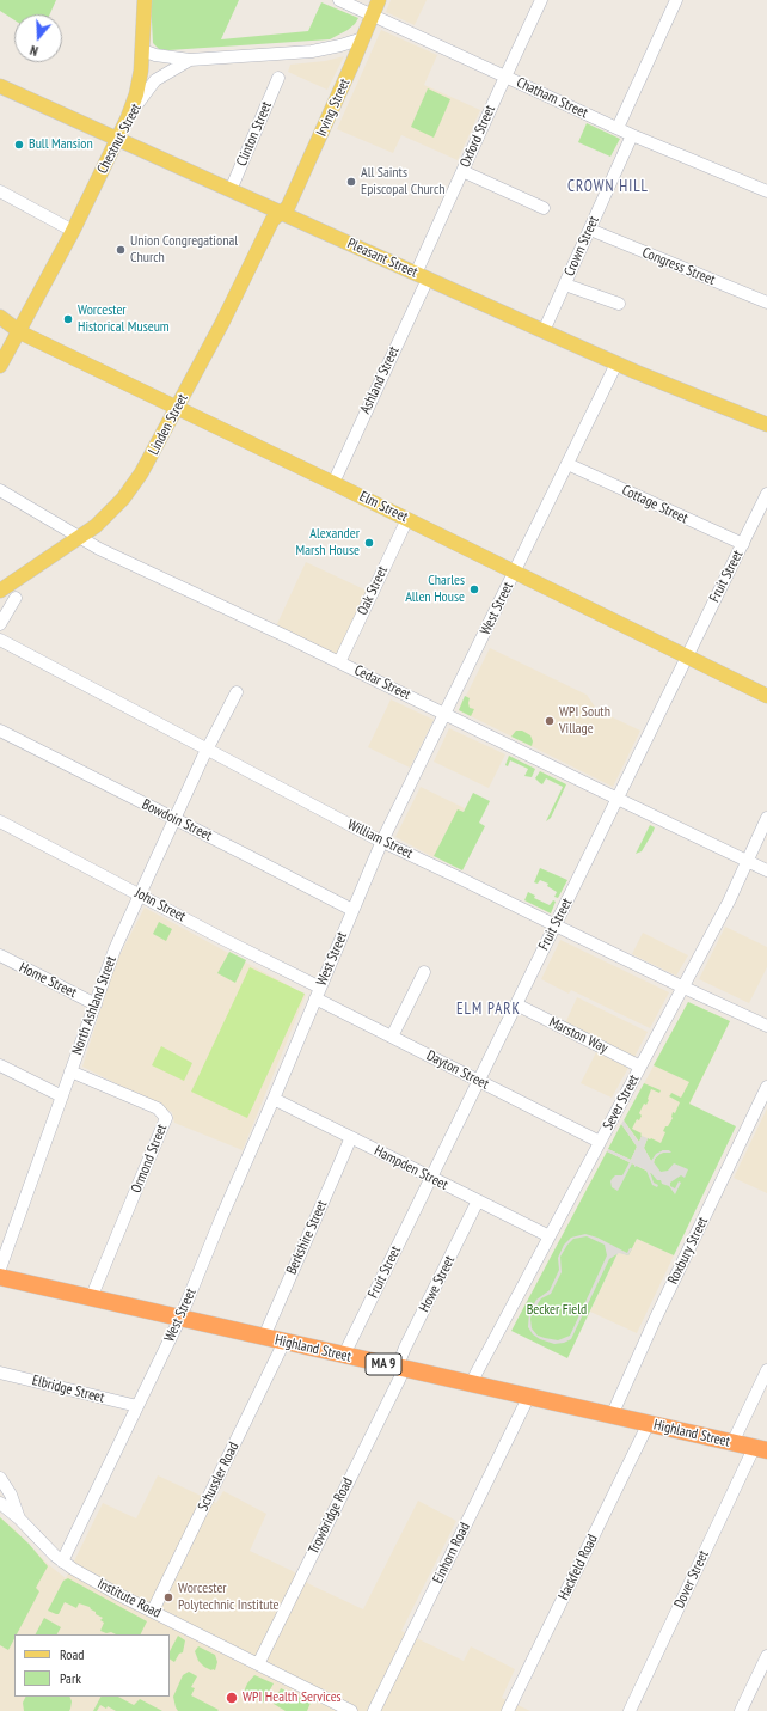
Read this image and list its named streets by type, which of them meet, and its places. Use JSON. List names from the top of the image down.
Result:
{
  "streets": {
    "highway": ["Highland Street", "MA 9"],
    "main road": [
      "Irving Street",
      "Chestnut Street",
      "Pleasant Street",
      "Linden Street",
      "Elm Street"
    ],
    "street": [
      "Chatham Street",
      "Clinton Street",
      "Oxford Street",
      "Crown Street",
      "Congress Street",
      "Ashland Street",
      "Cottage Street",
      "Fruit Street",
      "Oak Street",
      "West Street",
      "Cedar Street",
      "Bowdoin Street",
      "William Street",
      "John Street",
      "Home Street",
      "North Ashland Street",
      "Marston Way",
      "Dayton Street",
      "Sever Street",
      "Ormond Street",
      "Hampden Street",
      "Berkshire Street",
      "Roxbury Street",
      "Howe Street",
      "Elbridge Street",
      "Schussler Road",
      "Trowbridge Road",
      "Einhorn Road",
      "Hackfeld Road",
      "Dover Street",
      "Institute Road"
    ]
  },
  "crossings": [
    ["Chatham Street", "Irving Street"],
    ["Chatham Street", "Oxford Street"],
    ["Chatham Street", "Crown Street"],
    ["Irving Street", "Chestnut Street"],
    ["Irving Street", "Pleasant Street"],
    ["Irving Street", "Linden Street"],
    ["Clinton Street", "Pleasant Street"],
    ["Oxford Street", "Pleasant Street"],
    ["Oxford Street", "Ashland Street"],
    ["Chestnut Street", "Pleasant Street"],
    ["Chestnut Street", "Elm Street"],
    ["Crown Street", "Pleasant Street"],
    ["Crown Street", "Congress Street"],
    ["Pleasant Street", "Ashland Street"],
    ["Pleasant Street", "Linden Street"],
    ["Pleasant Street", "West Street"],
    ["Ashland Street", "Elm Street"],
    ["Linden Street", "Elm Street"],
    ["Linden Street", "Cedar Street"],
    ["Cottage Street", "Fruit Street"],
    ["Cottage Street", "West Street"],
    ["Elm Street", "Fruit Street"],
    ["Elm Street", "Oak Street"],
    ["Elm Street", "West Street"],
    ["Fruit Street", "Cedar Street"],
    ["Fruit Street", "William Street"],
    ["Fruit Street", "Marston Way"],
    ["Fruit Street", "Dayton Street"],
    ["Fruit Street", "Hampden Street"],
    ["Fruit Street", "Highland Street"],
    ["Oak Street", "Cedar Street"],
    ["West Street", "Cedar Street"],
    ["West Street", "Bowdoin Street"],
    ["West Street", "William Street"],
    ["West Street", "John Street"],
    ["West Street", "Dayton Street"],
    ["West Street", "Hampden Street"],
    ["West Street", "Highland Street"],
    ["West Street", "Elbridge Street"],
    ["West Street", "Institute Road"],
    ["Cedar Street", "Sever Street"],
    ["Bowdoin Street", "North Ashland Street"],
    ["William Street", "North Ashland Street"],
    ["William Street", "Sever Street"],
    ["John Street", "North Ashland Street"],
    ["John Street", "Dayton Street"],
    ["Home Street", "North Ashland Street"],
    ["North Ashland Street", "Ormond Street"],
    ["Marston Way", "Sever Street"],
    ["Dayton Street", "Sever Street"],
    ["Sever Street", "Hampden Street"],
    ["Sever Street", "Highland Street"],
    ["Ormond Street", "Highland Street"],
    ["Hampden Street", "Berkshire Street"],
    ["Hampden Street", "Howe Street"],
    ["Berkshire Street", "Highland Street"],
    ["Roxbury Street", "Highland Street"],
    ["Howe Street", "Highland Street"],
    ["Howe Street", "Trowbridge Road"],
    ["Highland Street", "Schussler Road"],
    ["Highland Street", "Trowbridge Road"],
    ["Highland Street", "Einhorn Road"],
    ["Highland Street", "Hackfeld Road"],
    ["Highland Street", "Dover Street"],
    ["Schussler Road", "Institute Road"],
    ["Trowbridge Road", "Institute Road"]
  ],
  "districts": ["CROWN HILL", "ELM PARK"],
  "parks": ["Becker Field"],
  "places": [
    "Bull Mansion",
    "All Saints Episcopal Church",
    "Union Congregational Church",
    "Worcester Historical Museum",
    "Alexander Marsh House",
    "Charles Allen House",
    "WPI South Village",
    "Worcester Polytechnic Institute",
    "WPI Health Services"
  ],
  "legend": ["Road", "Park"],
  "north": "bottom"
}
